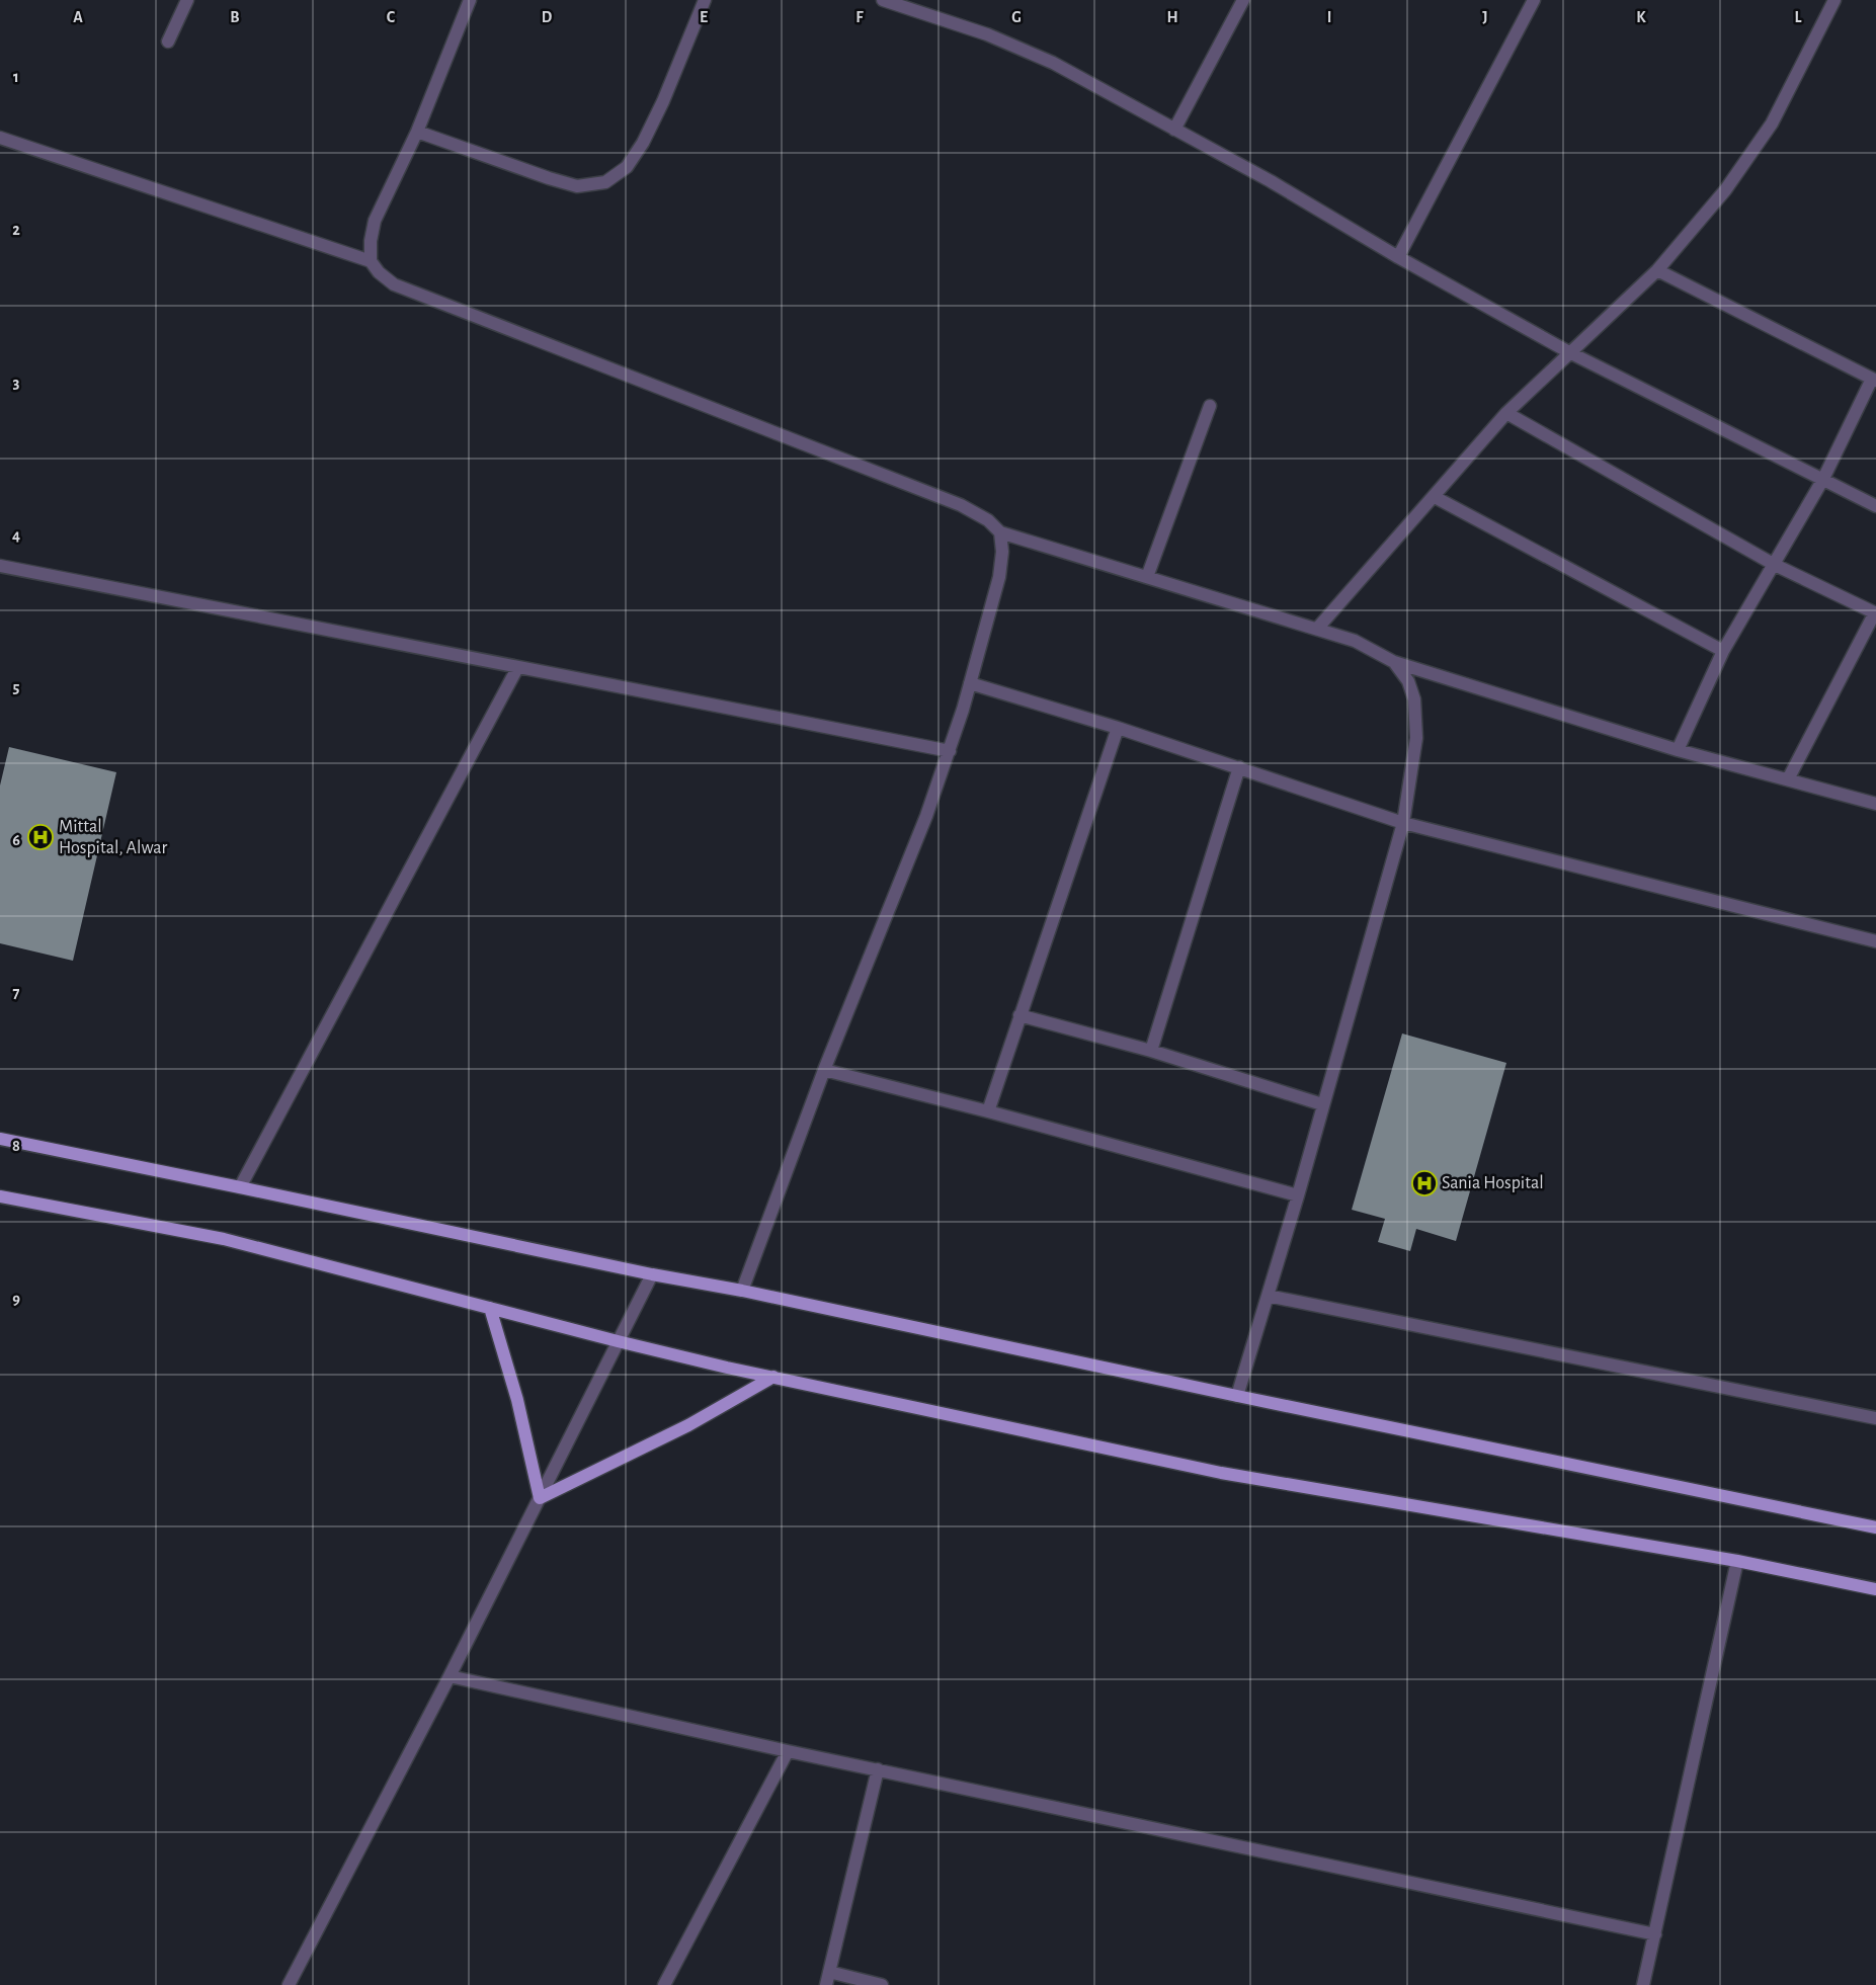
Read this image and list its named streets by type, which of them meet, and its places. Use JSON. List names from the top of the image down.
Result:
{
  "places": {
    "hospital": ["Mittal Hospital, Alwar", "Sania Hospital"]
  },
  "grid": {
    "columns": [
      "A",
      "B",
      "C",
      "D",
      "E",
      "F",
      "G",
      "H",
      "I",
      "J",
      "K",
      "L"
    ],
    "rows": [
      "1",
      "2",
      "3",
      "4",
      "5",
      "6",
      "7",
      "8",
      "9"
    ]
  }
}
